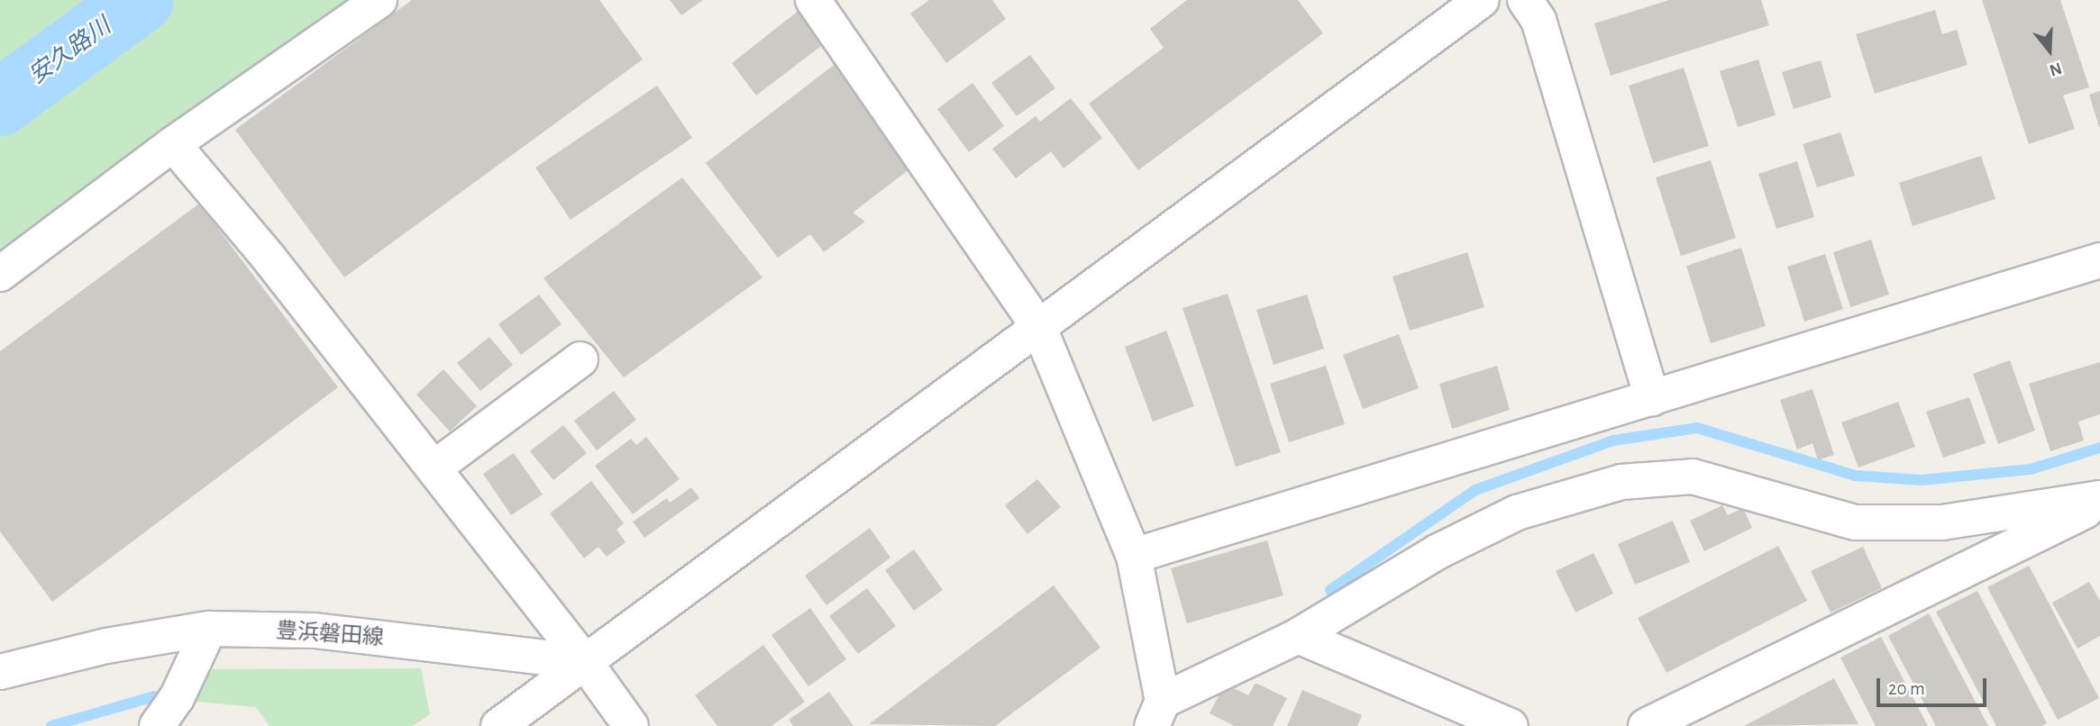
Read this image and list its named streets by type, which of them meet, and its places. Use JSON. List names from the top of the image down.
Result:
{
  "streets": {
    "street": ["豊浜磐田線"]
  },
  "water": ["安久路川"],
  "scale_bar": "20 m",
  "north": "bottom"
}
